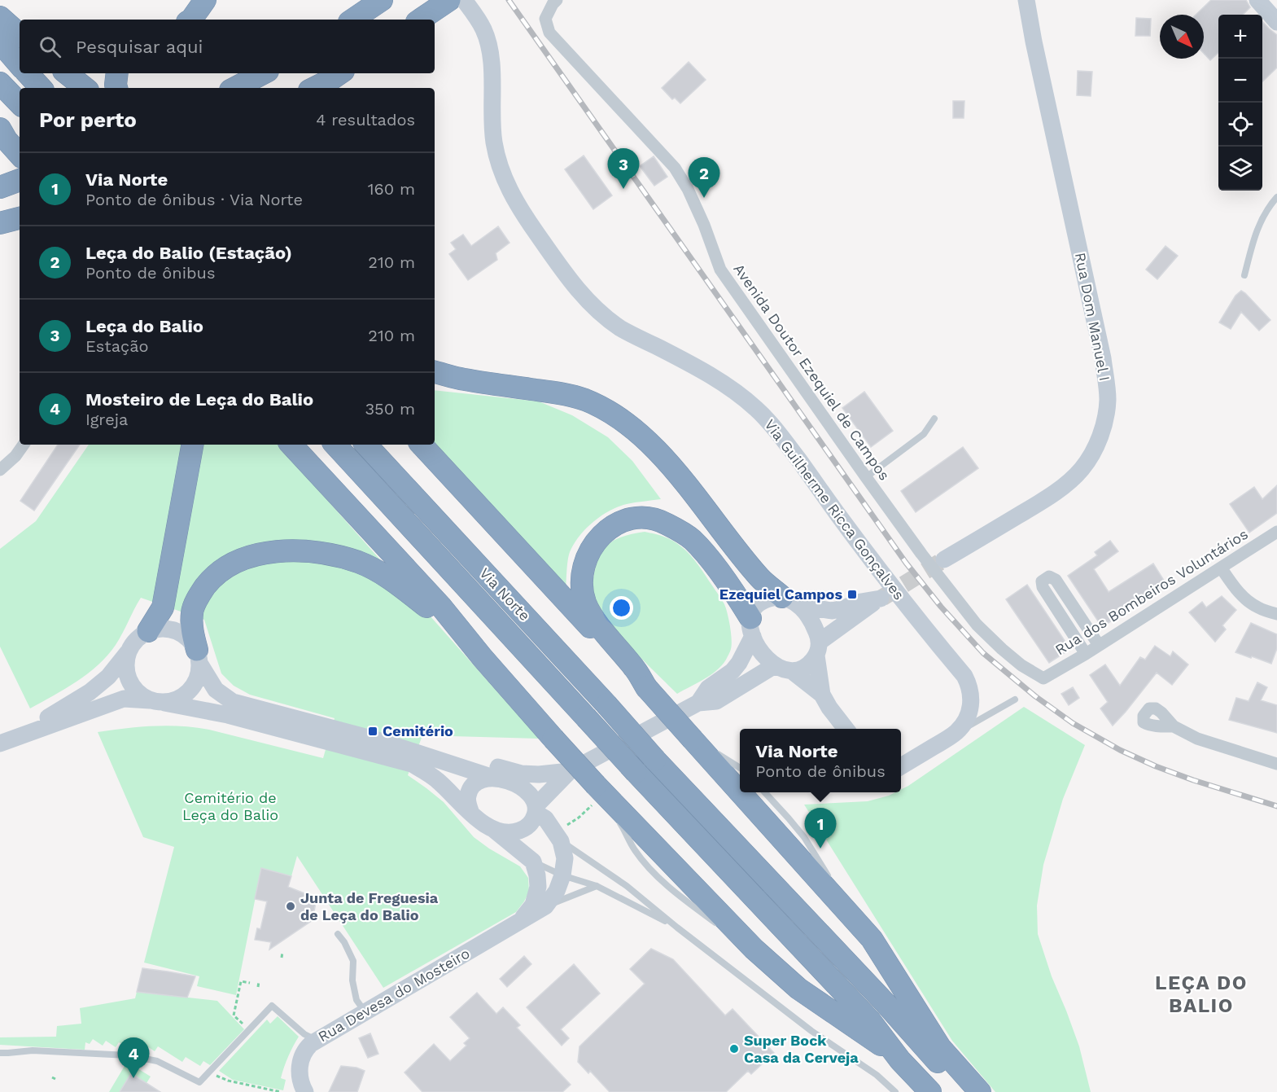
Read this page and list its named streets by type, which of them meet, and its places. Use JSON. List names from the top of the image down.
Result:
{
  "streets": {
    "highway": ["Via Norte"],
    "main road": ["Rua Dom Manuel I", "Via Guilherme Ricca Gonçalves", "Rua Devesa do Mosteiro"],
    "street": ["Avenida Doutor Ezequiel de Campos", "Rua dos Bombeiros Voluntários"]
  },
  "crossings": [
    ["Avenida Doutor Ezequiel de Campos", "Rua dos Bombeiros Voluntários"]
  ],
  "districts": ["LEÇA DO BALIO"],
  "parks": ["Cemitério de Leça do Balio"],
  "places": {
    "transit": ["Ezequiel Campos", "Cemitério"],
    "other": ["Junta de Freguesia de Leça do Balio", "Super Bock Casa da Cerveja"]
  },
  "north": "bottom right",
  "page": {
    "map_buttons": ["+", "−"],
    "search": "Pesquisar aqui",
    "heading": ["Por perto", "4 resultados"],
    "pins": [
      "3",
      "2",
      "1",
      "4"
    ],
    "list": [
      {
        "mark": "1",
        "name": "Via Norte",
        "note": "Ponto de ônibus · Via Norte",
        "value": "160 m"
      },
      {
        "mark": "2",
        "name": "Leça do Balio (Estação)",
        "note": "Ponto de ônibus",
        "value": "210 m"
      },
      {
        "mark": "3",
        "name": "Leça do Balio",
        "note": "Estação",
        "value": "210 m"
      },
      {
        "mark": "4",
        "name": "Mosteiro de Leça do Balio",
        "note": "Igreja",
        "value": "350 m"
      }
    ],
    "popup": ["Via Norte", "Ponto de ônibus"]
  }
}
